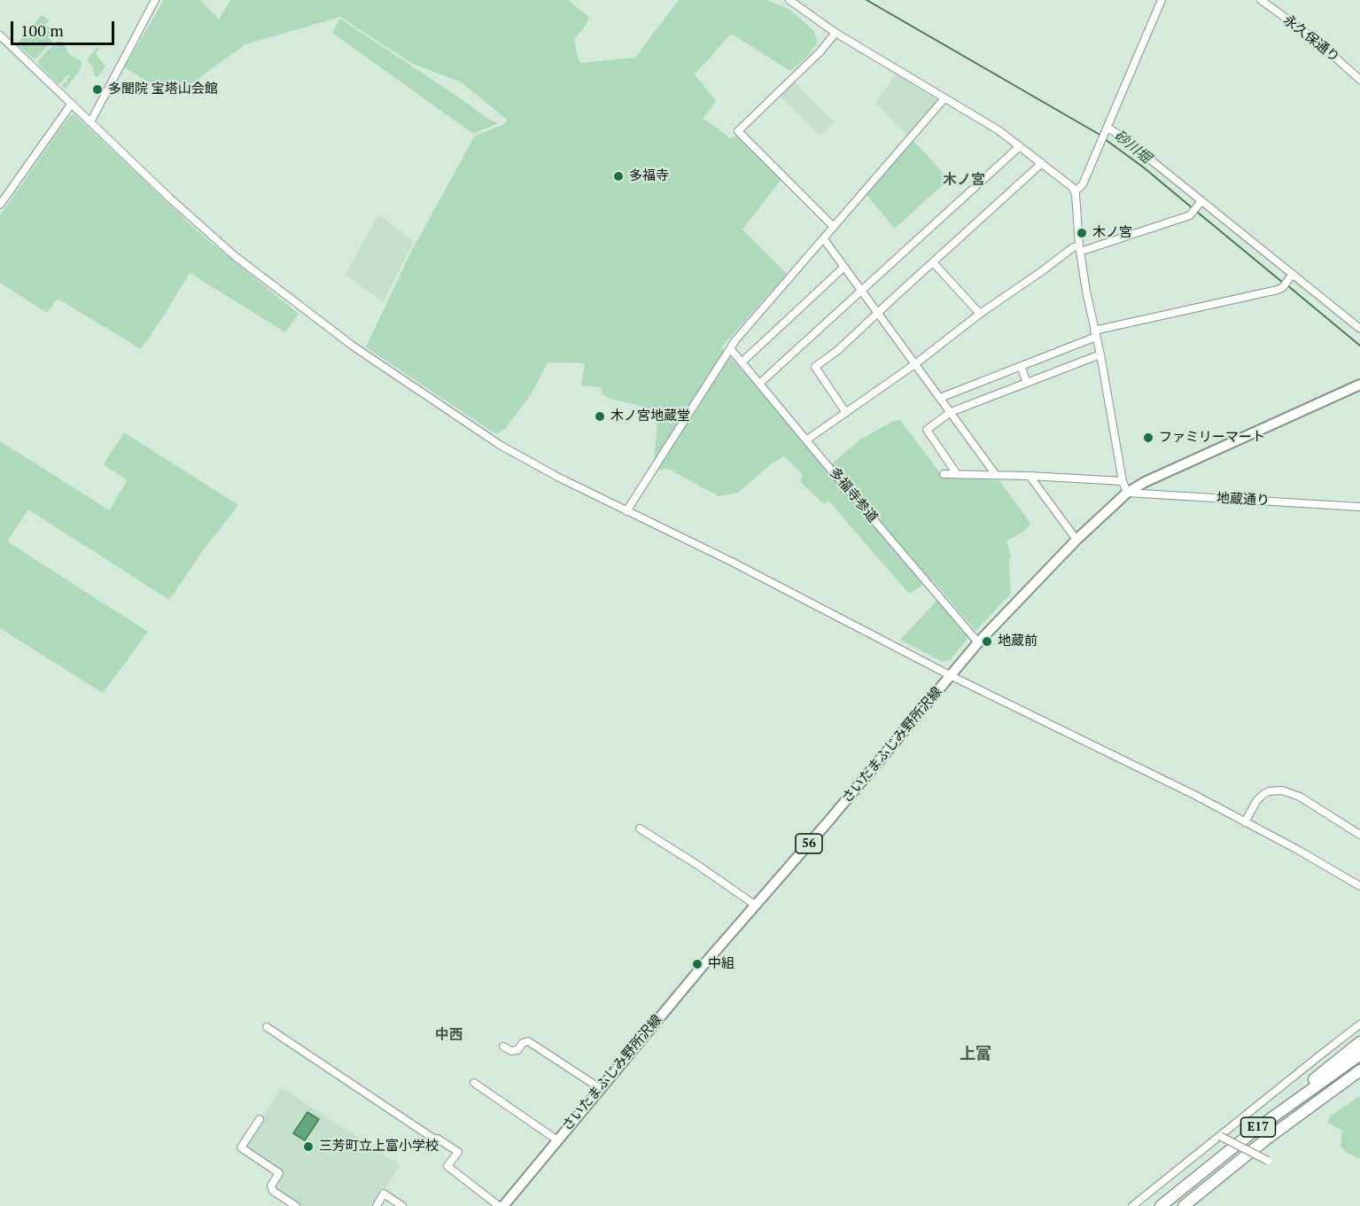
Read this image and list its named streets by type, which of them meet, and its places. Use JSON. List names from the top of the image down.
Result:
{
  "streets": {
    "highway": ["E17"],
    "main road": ["さいたまふじみ野所沢線", "56"],
    "street": ["永久保通り", "多福寺参道", "地蔵通り"]
  },
  "crossings": [
    ["多福寺参道", "さいたまふじみ野所沢線"],
    ["地蔵通り", "さいたまふじみ野所沢線"]
  ],
  "districts": ["木ノ宮", "中西", "上富"],
  "water": ["砂川堀"],
  "places": [
    "多聞院 宝塔山会館",
    "多福寺",
    "木ノ宮",
    "木ノ宮地蔵堂",
    "ファミリーマート",
    "地蔵前",
    "中組",
    "三芳町立上富小学校"
  ],
  "scale_bar": "100 m"
}
